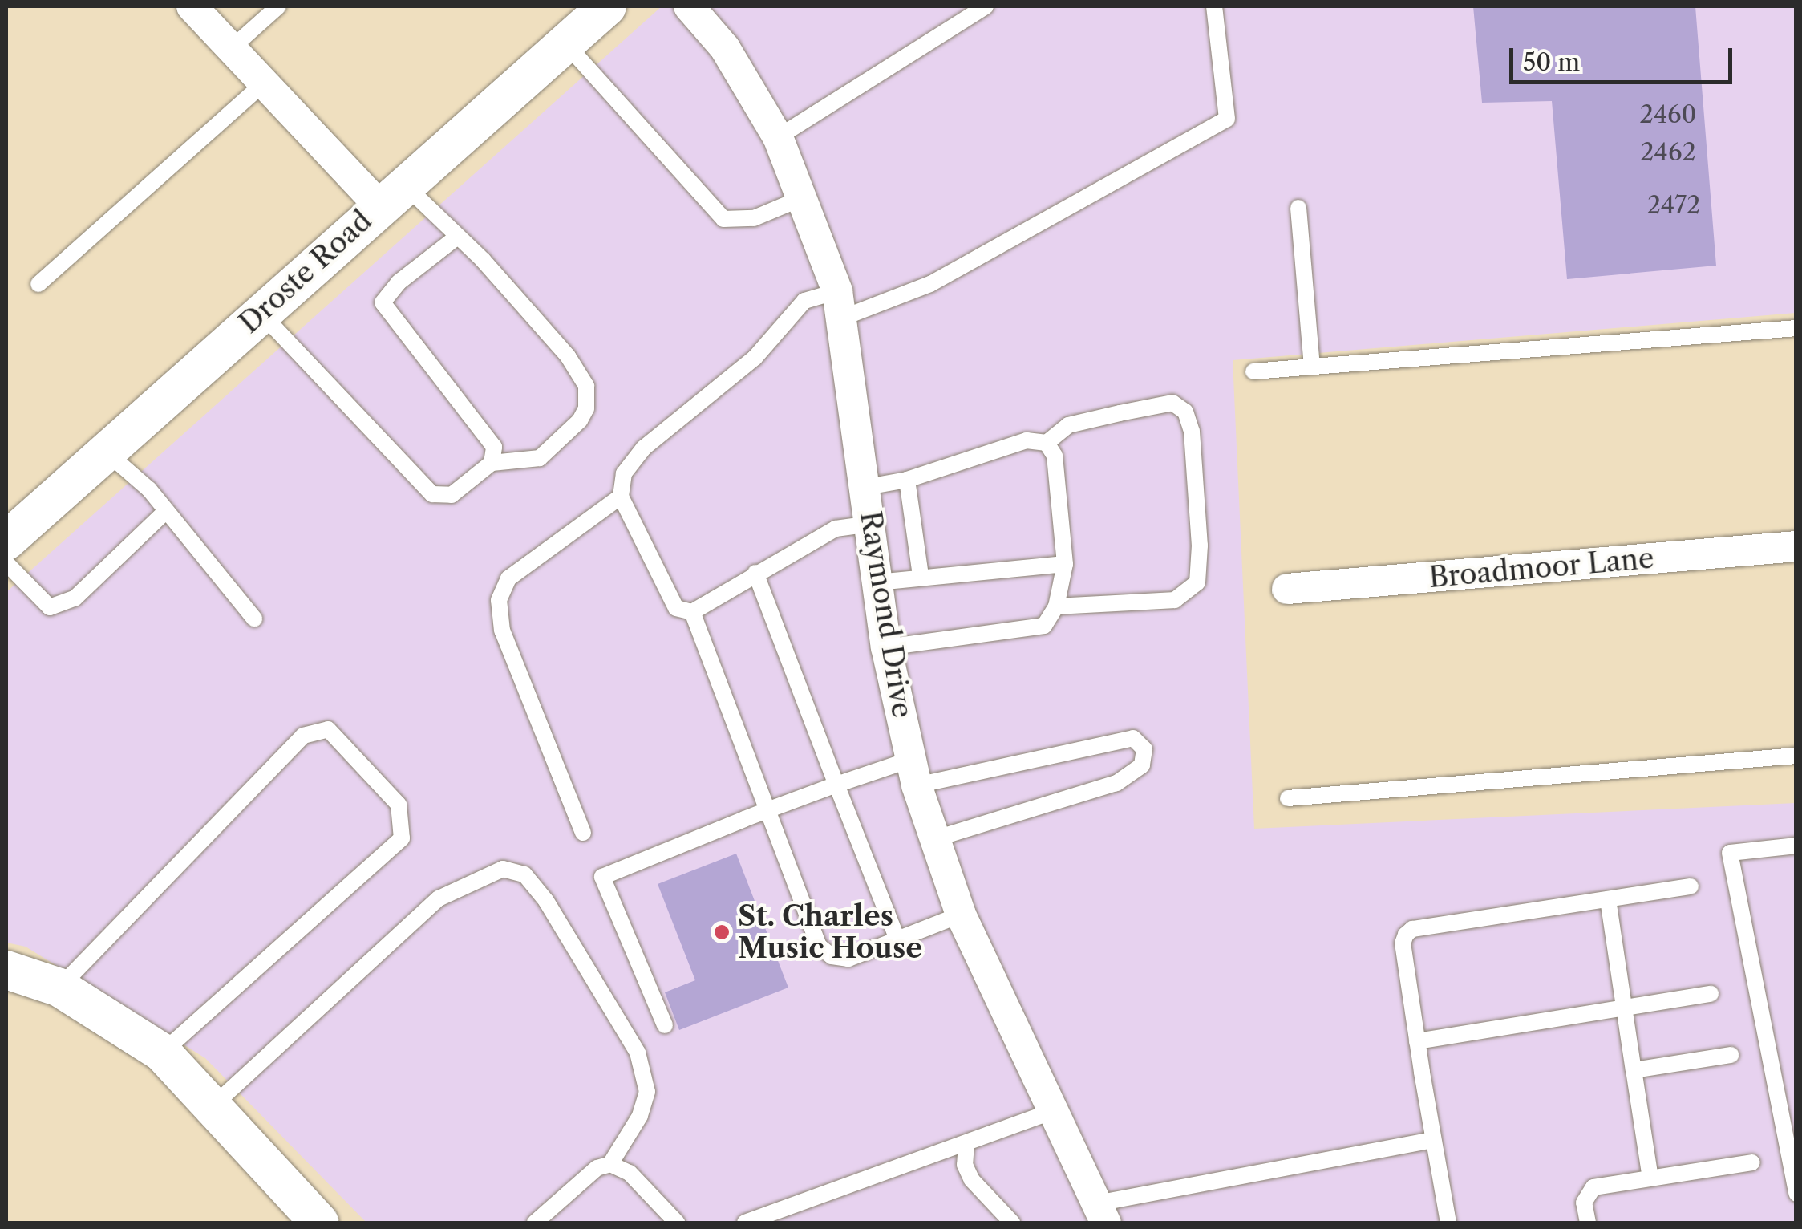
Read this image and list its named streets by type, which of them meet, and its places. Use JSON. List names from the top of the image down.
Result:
{
  "streets": {
    "street": ["Droste Road", "Broadmoor Lane", "Raymond Drive"]
  },
  "places": ["St. Charles Music House"],
  "house_numbers": ["2460", "2462", "2472"],
  "scale_bar": "50 m"
}
